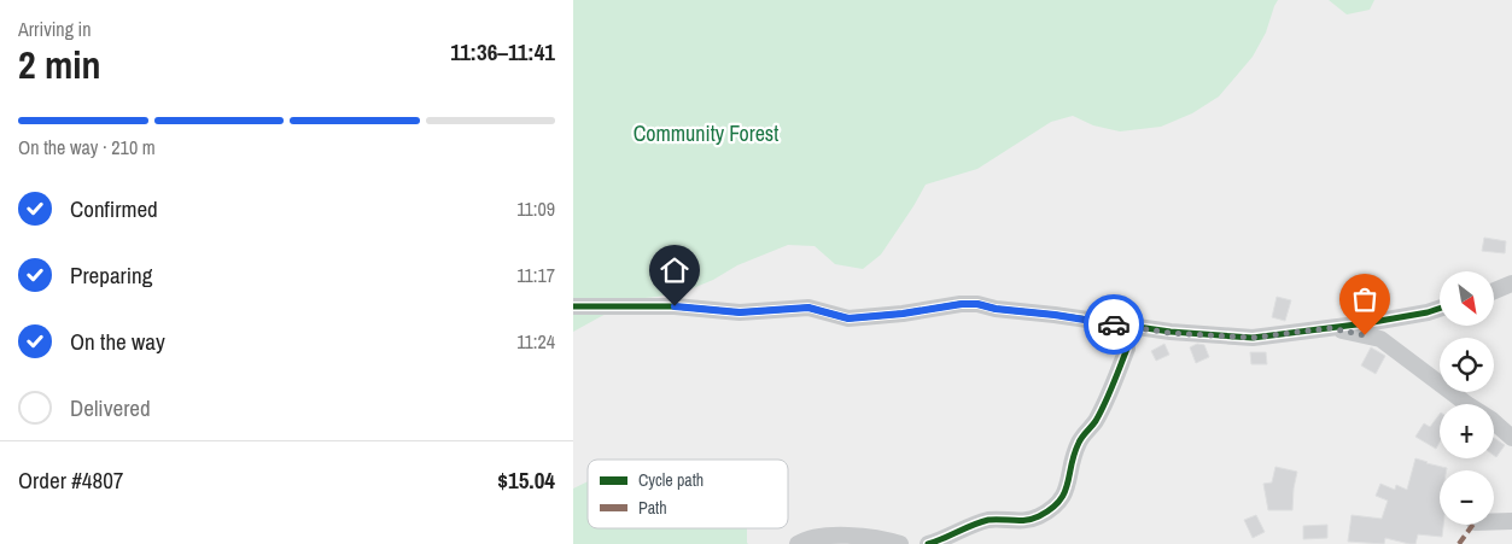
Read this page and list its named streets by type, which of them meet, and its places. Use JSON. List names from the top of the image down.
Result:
{
  "parks": ["Community Forest"],
  "legend": ["Cycle path", "Path"],
  "north": "bottom right",
  "page": {
    "heading": ["2 min", "Arriving in", "11:36–11:41"],
    "panel": ["Order #4807", "$15.04"],
    "bar": "On the way · 210 m",
    "list": [
      ["Confirmed", "11:09"],
      ["Preparing", "11:17"],
      ["On the way", "11:24"],
      "Delivered"
    ],
    "map_buttons": ["+", "−"]
  }
}
